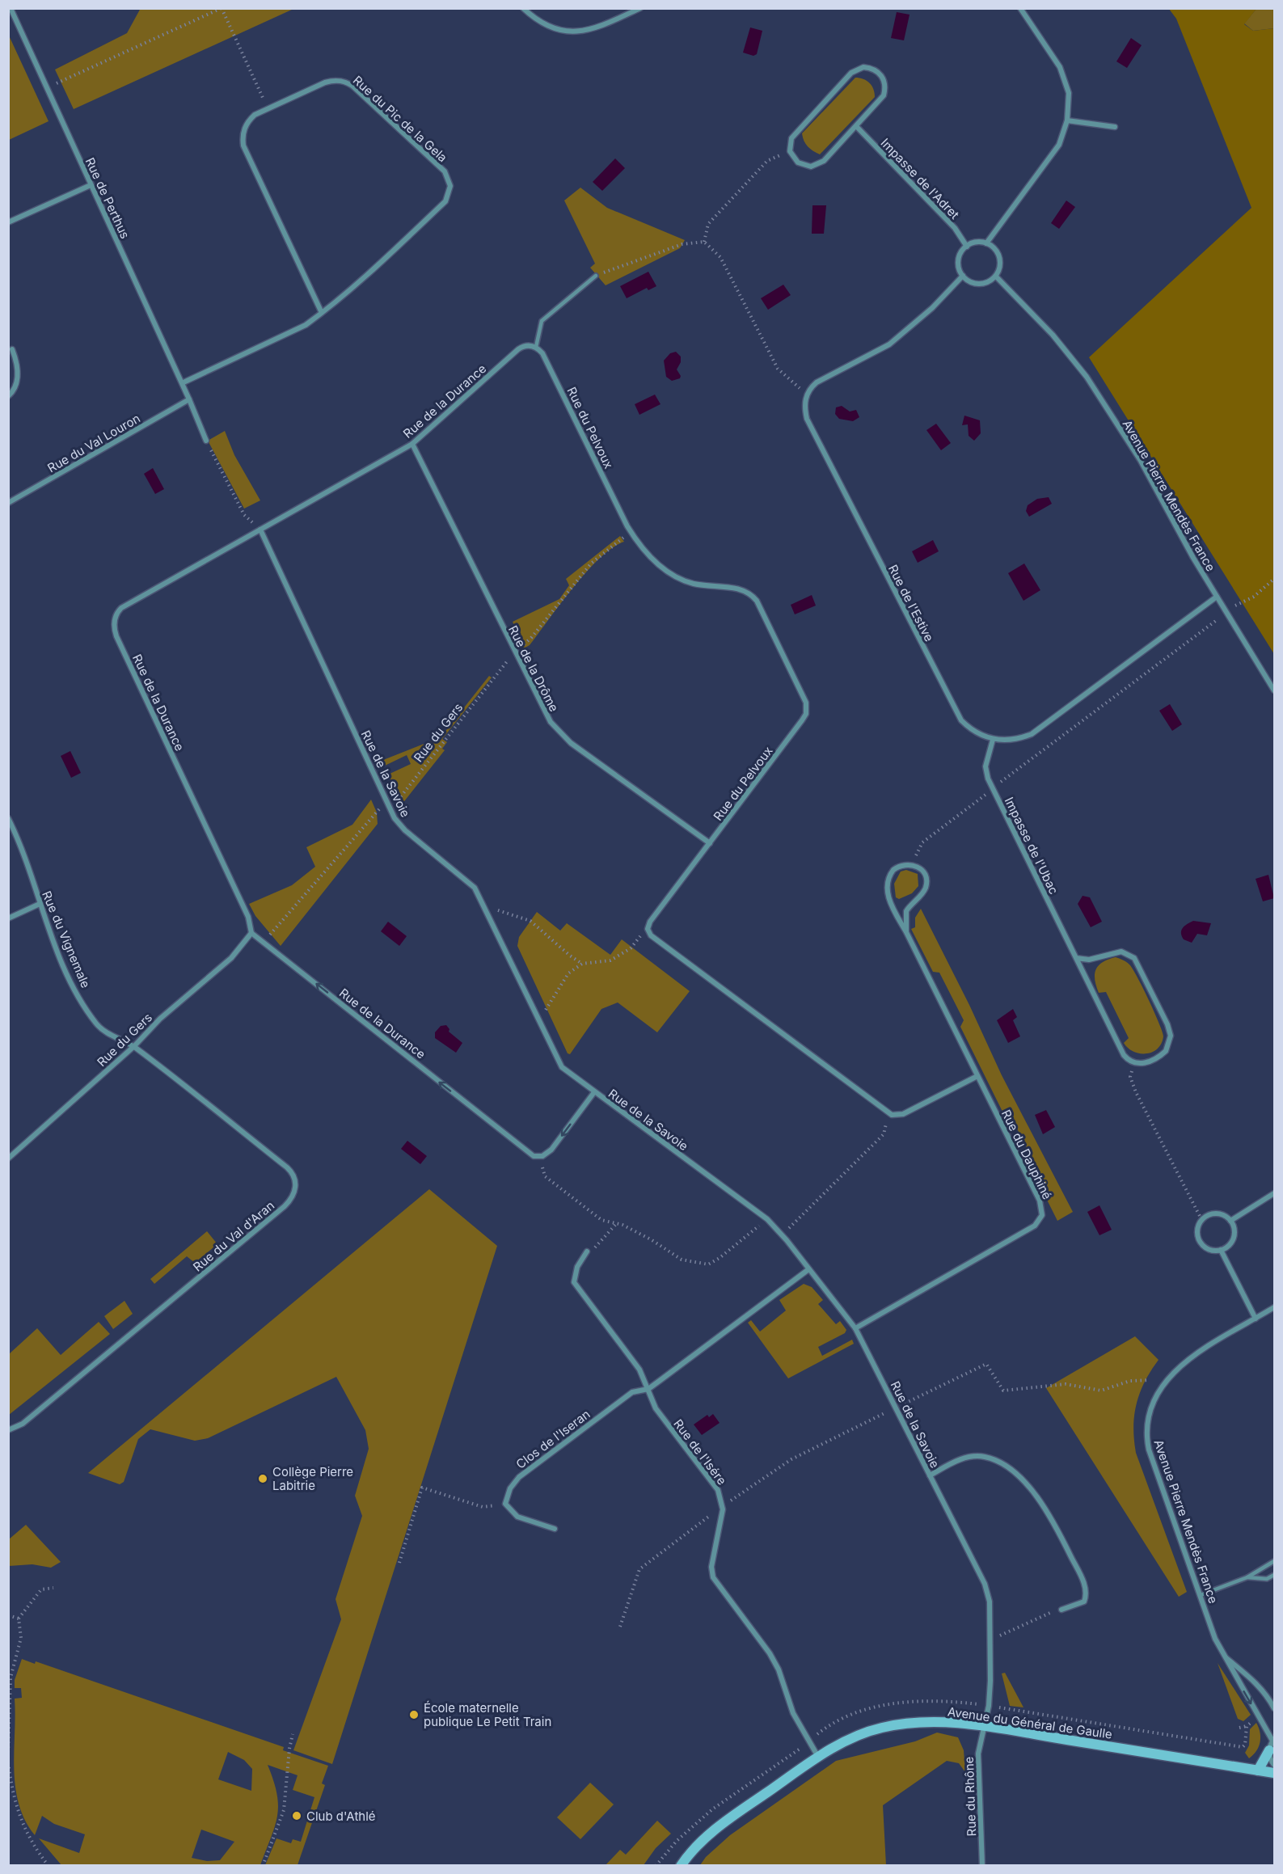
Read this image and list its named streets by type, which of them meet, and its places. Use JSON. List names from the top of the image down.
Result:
{
  "streets": {
    "street": [
      "Rue du Pic de la Gela",
      "Impasse de l'Adret",
      "Rue de Perthus",
      "Rue de la Durance",
      "Rue du Pelvoux",
      "Rue du Val Louron",
      "Avenue Pierre Mendès France",
      "Rue de l'Estive",
      "Rue de la Drôme",
      "Rue du Gers",
      "Rue de la Savoie",
      "Impasse de l'Ubac",
      "Rue du Vignemale",
      "Rue du Dauphiné",
      "Rue du Val d'Aran",
      "Clos de l'Iseran",
      "Rue de l'Isére",
      "Avenue du Général de Gaulle",
      "Rue du Rhône"
    ]
  },
  "crossings": [
    ["Rue du Pic de la Gela", "Rue de Perthus"],
    ["Impasse de l'Adret", "Avenue Pierre Mendès France"],
    ["Rue de la Durance", "Rue du Pelvoux"],
    ["Rue de la Durance", "Rue de la Drôme"],
    ["Rue de la Durance", "Rue du Gers"],
    ["Rue de la Durance", "Rue de la Savoie"],
    ["Rue du Pelvoux", "Rue de la Drôme"],
    ["Rue du Pelvoux", "Rue du Gers"],
    ["Avenue Pierre Mendès France", "Rue de l'Estive"],
    ["Rue de l'Estive", "Impasse de l'Ubac"],
    ["Rue de la Drôme", "Rue du Gers"],
    ["Rue du Gers", "Rue de la Savoie"],
    ["Rue du Gers", "Rue du Vignemale"],
    ["Rue du Gers", "Rue du Val d'Aran"],
    ["Rue de la Savoie", "Rue du Dauphiné"],
    ["Rue de la Savoie", "Avenue du Général de Gaulle"],
    ["Rue de la Savoie", "Rue du Rhône"],
    ["Rue du Vignemale", "Rue du Val d'Aran"],
    ["Clos de l'Iseran", "Rue de l'Isére"],
    ["Avenue du Général de Gaulle", "Rue du Rhône"]
  ],
  "places": ["Collège Pierre Labitrie", "École maternelle publique Le Petit Train", "Club d'Athlé"]
}
